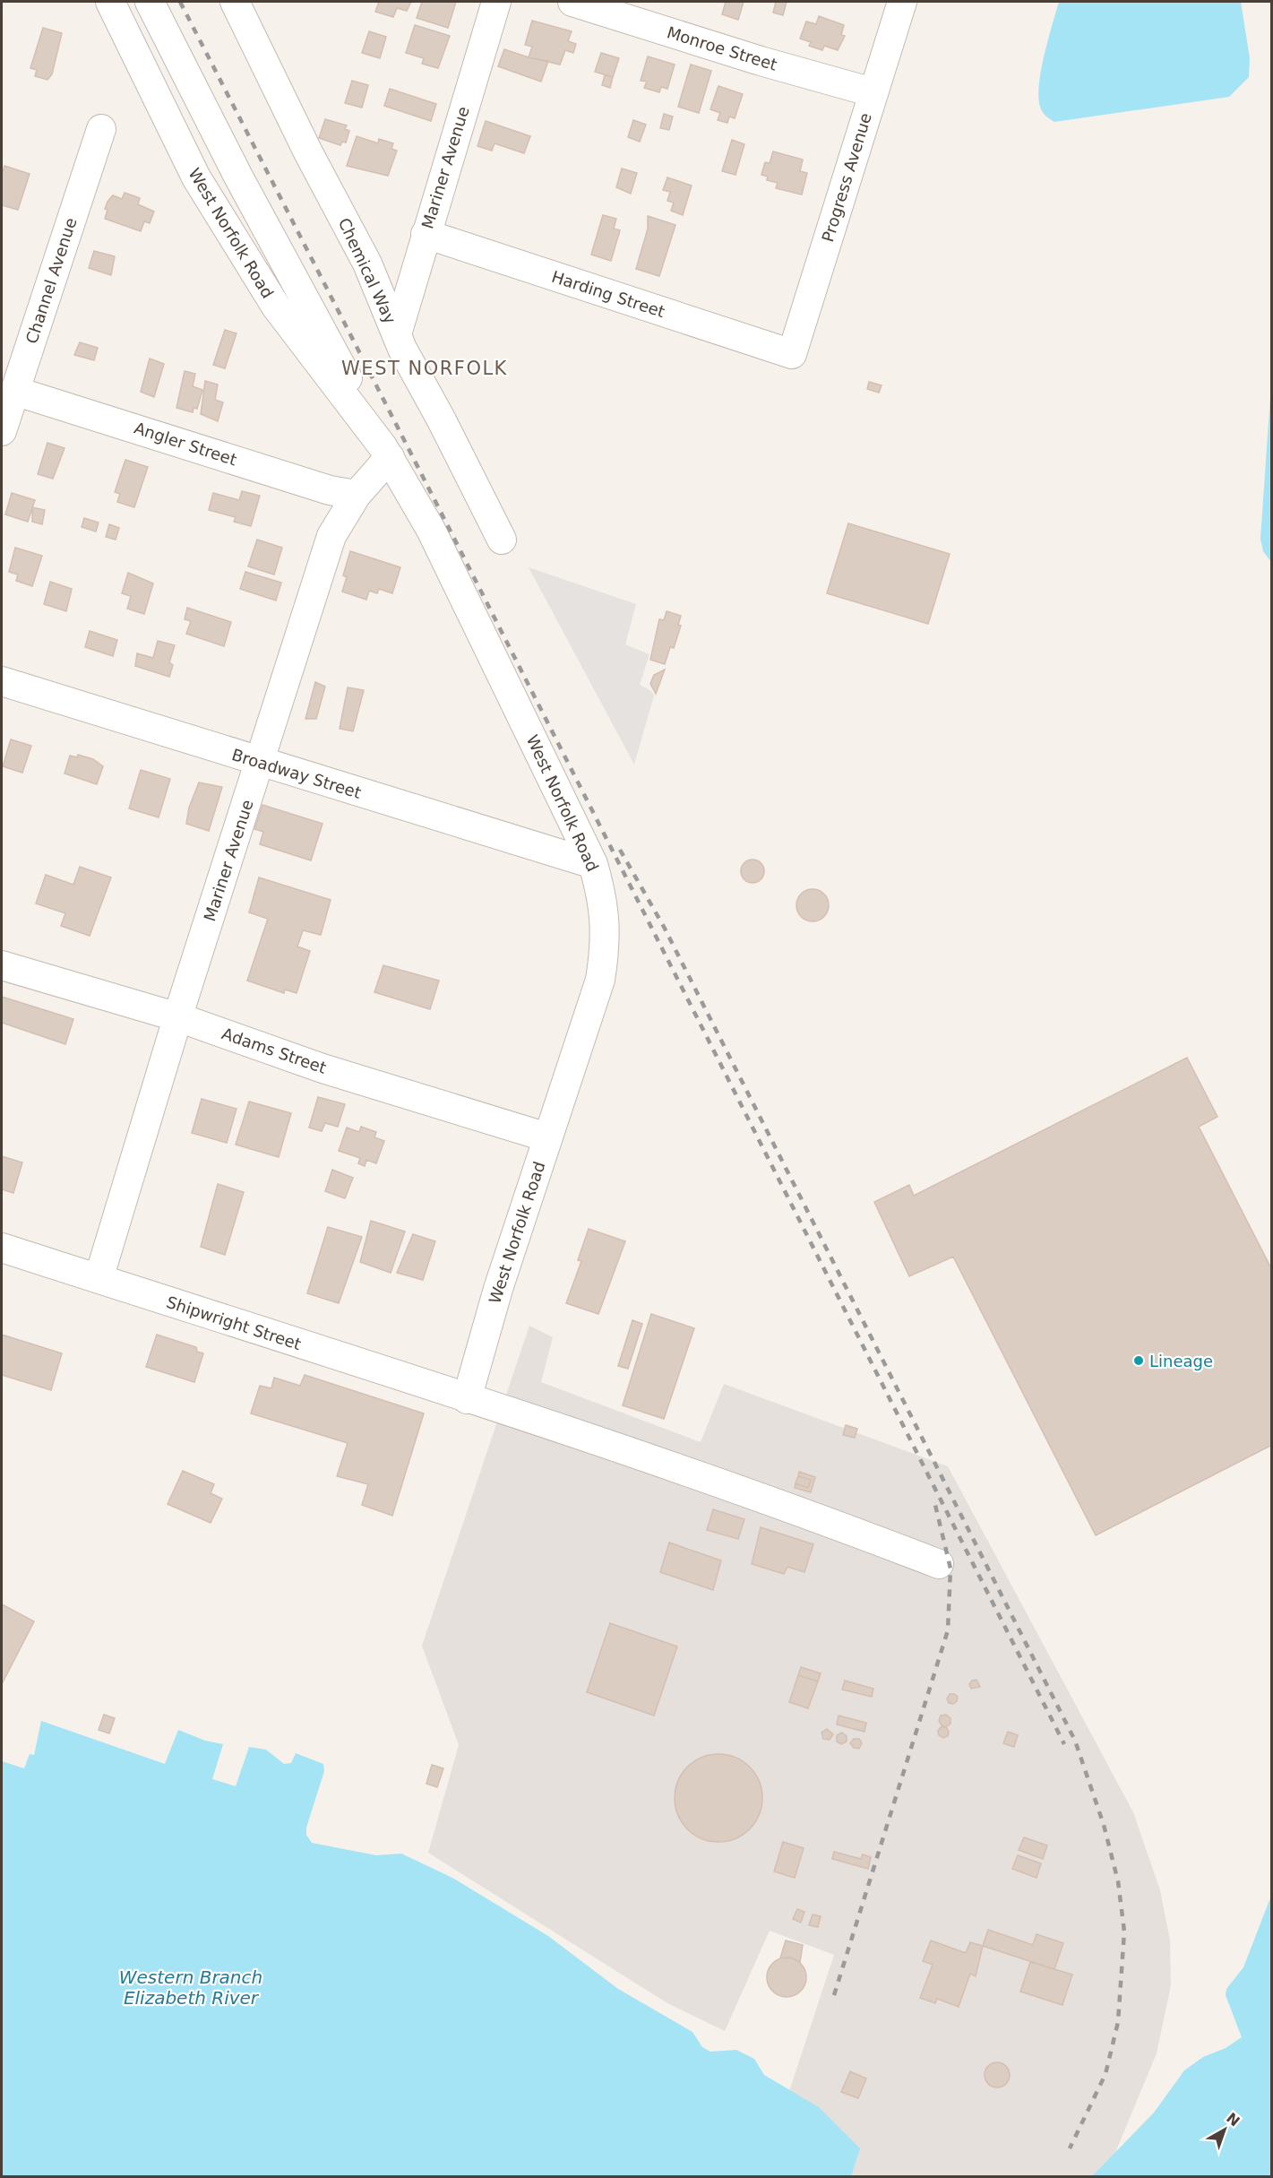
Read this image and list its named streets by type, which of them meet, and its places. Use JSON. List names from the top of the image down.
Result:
{
  "streets": {
    "street": [
      "Monroe Street",
      "Mariner Avenue",
      "Progress Avenue",
      "West Norfolk Road",
      "Chemical Way",
      "Channel Avenue",
      "Harding Street",
      "Angler Street",
      "Broadway Street",
      "Adams Street",
      "Shipwright Street"
    ]
  },
  "crossings": [
    ["Monroe Street", "Progress Avenue"],
    ["Mariner Avenue", "West Norfolk Road"],
    ["Mariner Avenue", "Chemical Way"],
    ["Mariner Avenue", "Harding Street"],
    ["Mariner Avenue", "Angler Street"],
    ["Mariner Avenue", "Broadway Street"],
    ["Mariner Avenue", "Adams Street"],
    ["Mariner Avenue", "Shipwright Street"],
    ["Progress Avenue", "Harding Street"],
    ["West Norfolk Road", "Broadway Street"],
    ["West Norfolk Road", "Adams Street"],
    ["West Norfolk Road", "Shipwright Street"],
    ["Channel Avenue", "Angler Street"]
  ],
  "districts": ["WEST NORFOLK"],
  "water": ["Western Branch Elizabeth River"],
  "places": ["Lineage"],
  "north": "top right"
}
